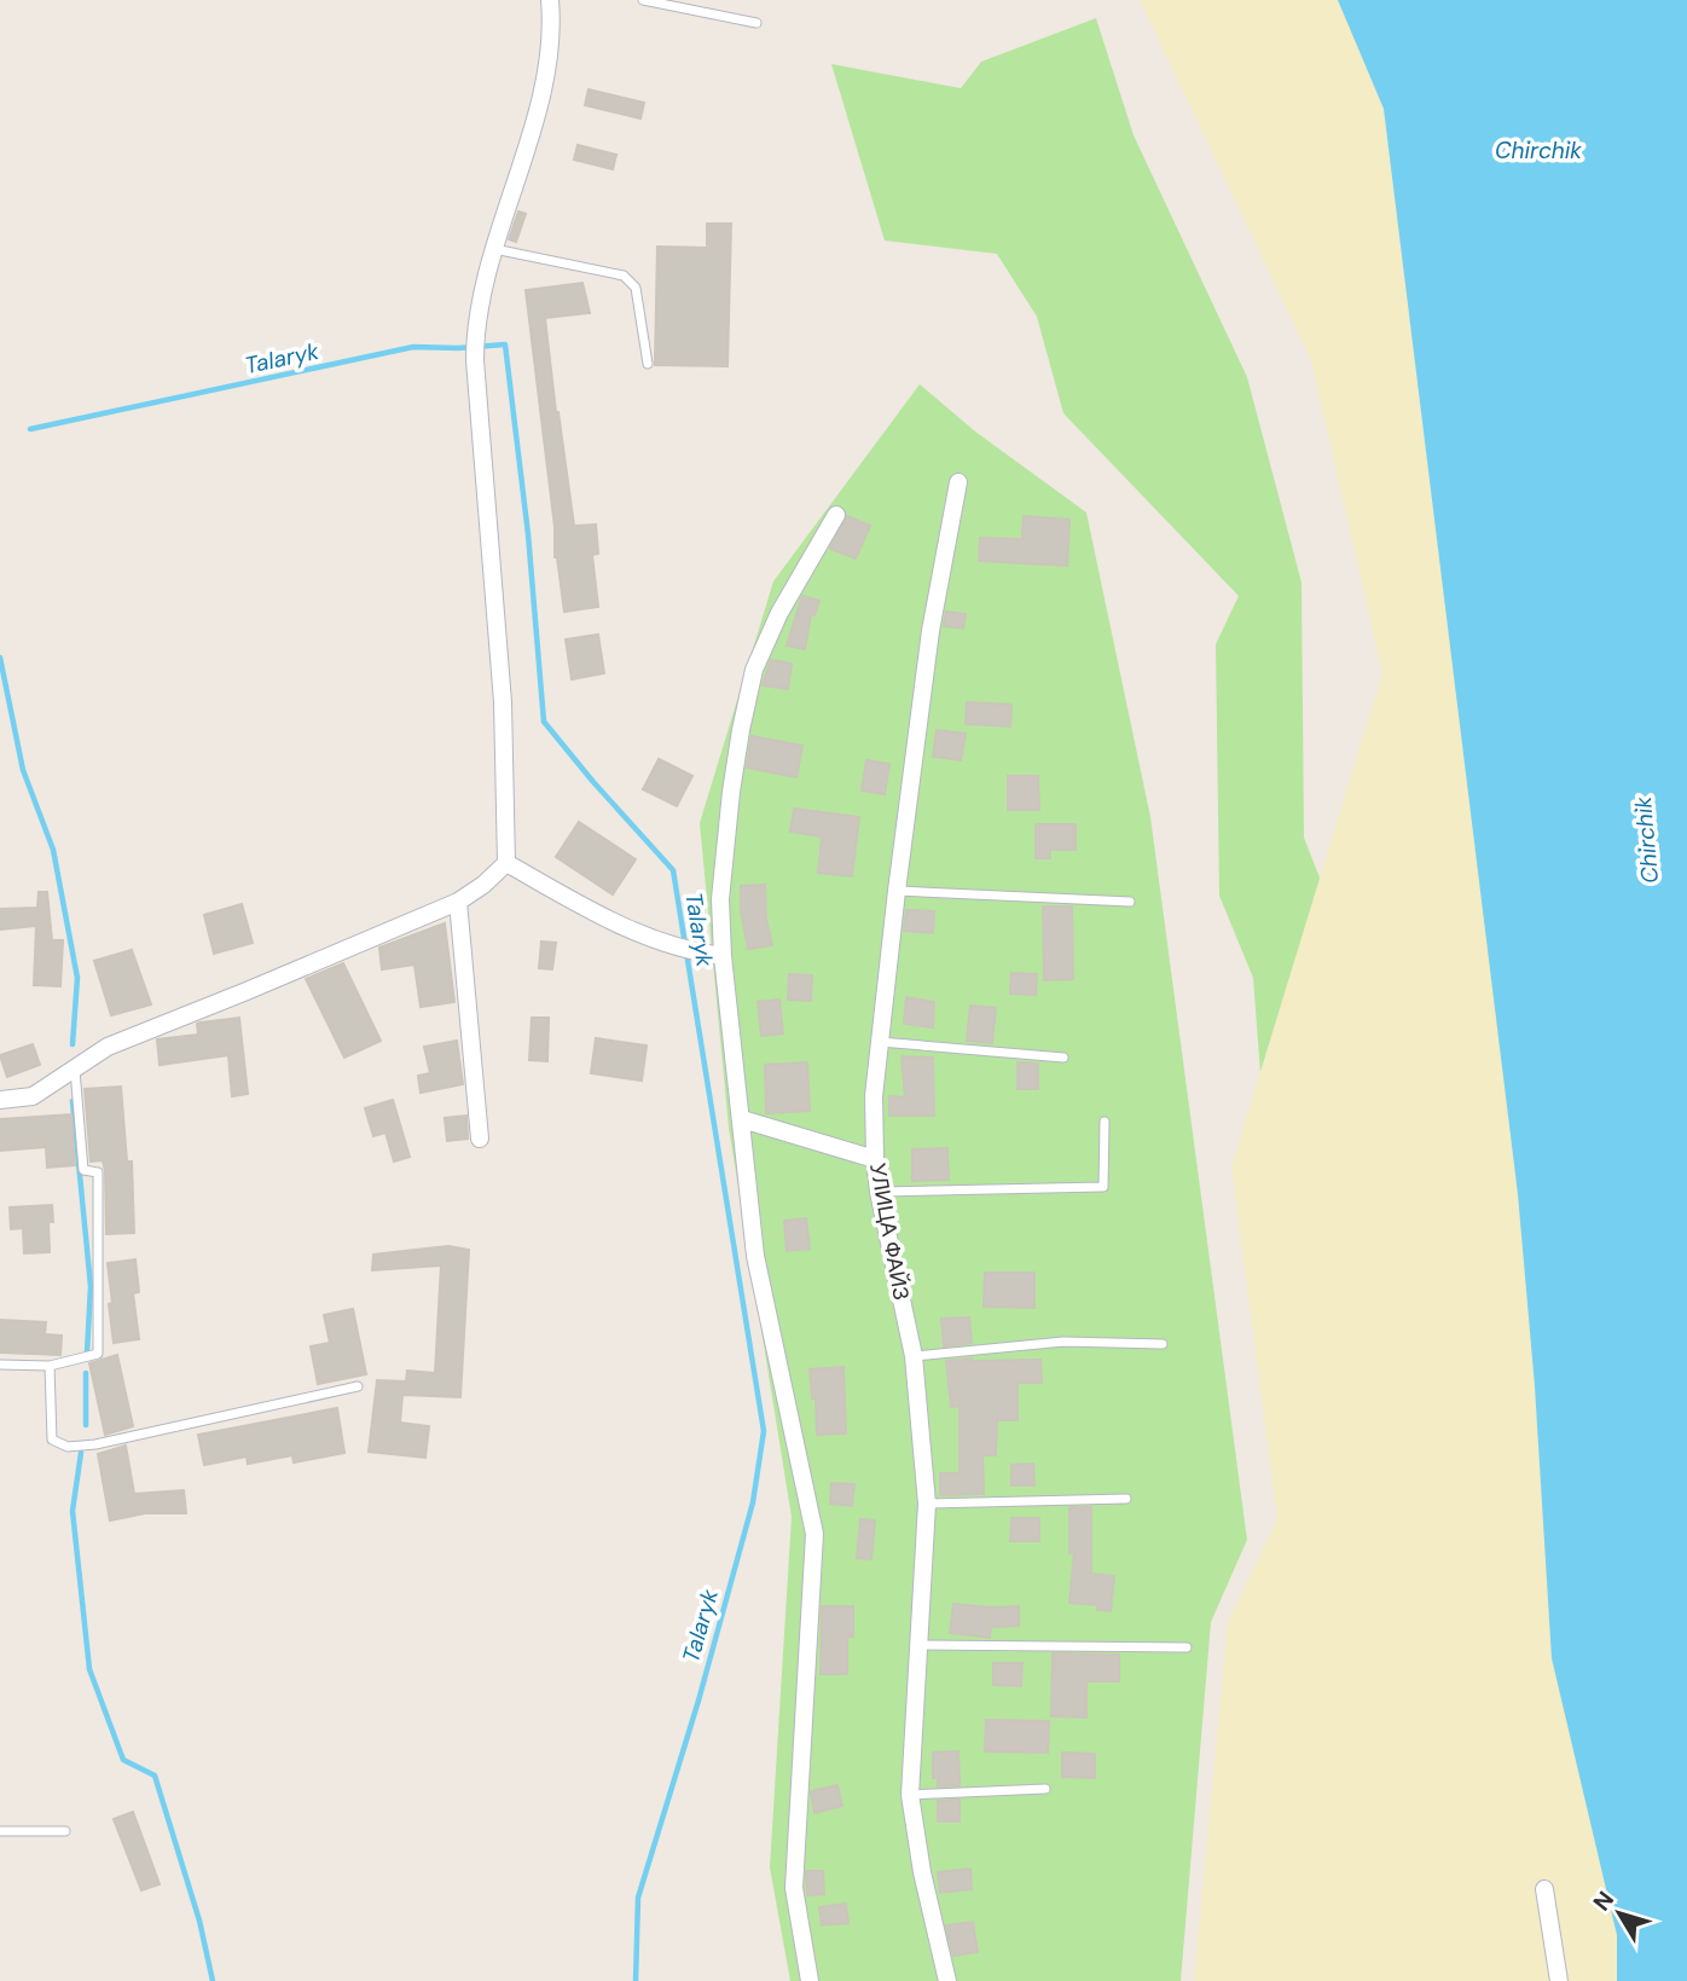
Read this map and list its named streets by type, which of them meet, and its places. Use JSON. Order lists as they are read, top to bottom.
{
  "streets": {
    "street": ["УЛИЦА ФАЙЗ"]
  },
  "water": ["Chirchik", "Talaryk"],
  "north": "top left"
}
